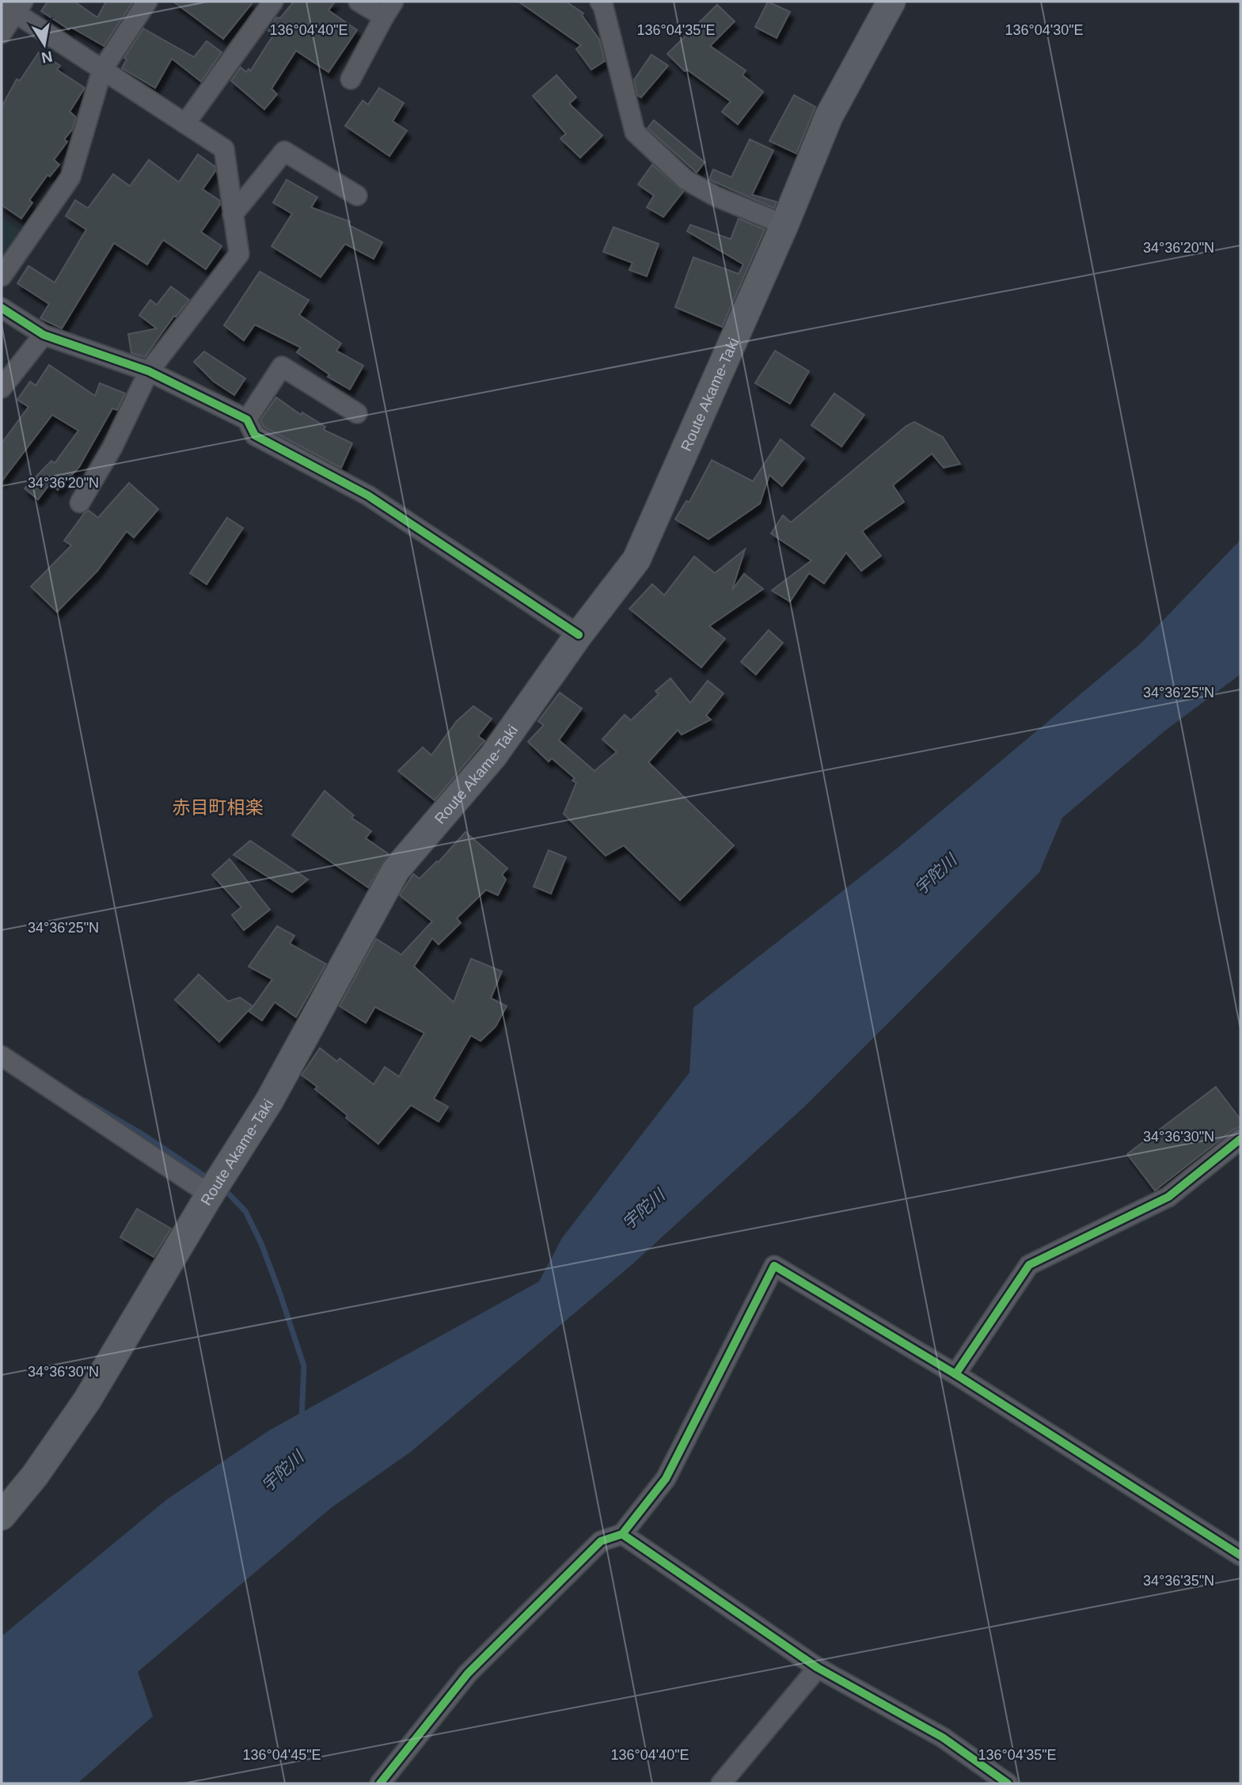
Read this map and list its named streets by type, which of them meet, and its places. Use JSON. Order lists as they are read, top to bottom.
{
  "streets": {
    "main road": ["Route Akame-Taki"]
  },
  "districts": ["赤目町相楽"],
  "water": ["宇陀川"],
  "north": "bottom",
  "coordinates": [
    "136°04'40\"E",
    "136°04'35\"E",
    "136°04'30\"E",
    "34°36'20\"N",
    "34°36'25\"N",
    "34°36'30\"N",
    "34°36'35\"N",
    "136°04'45\"E"
  ]
}
